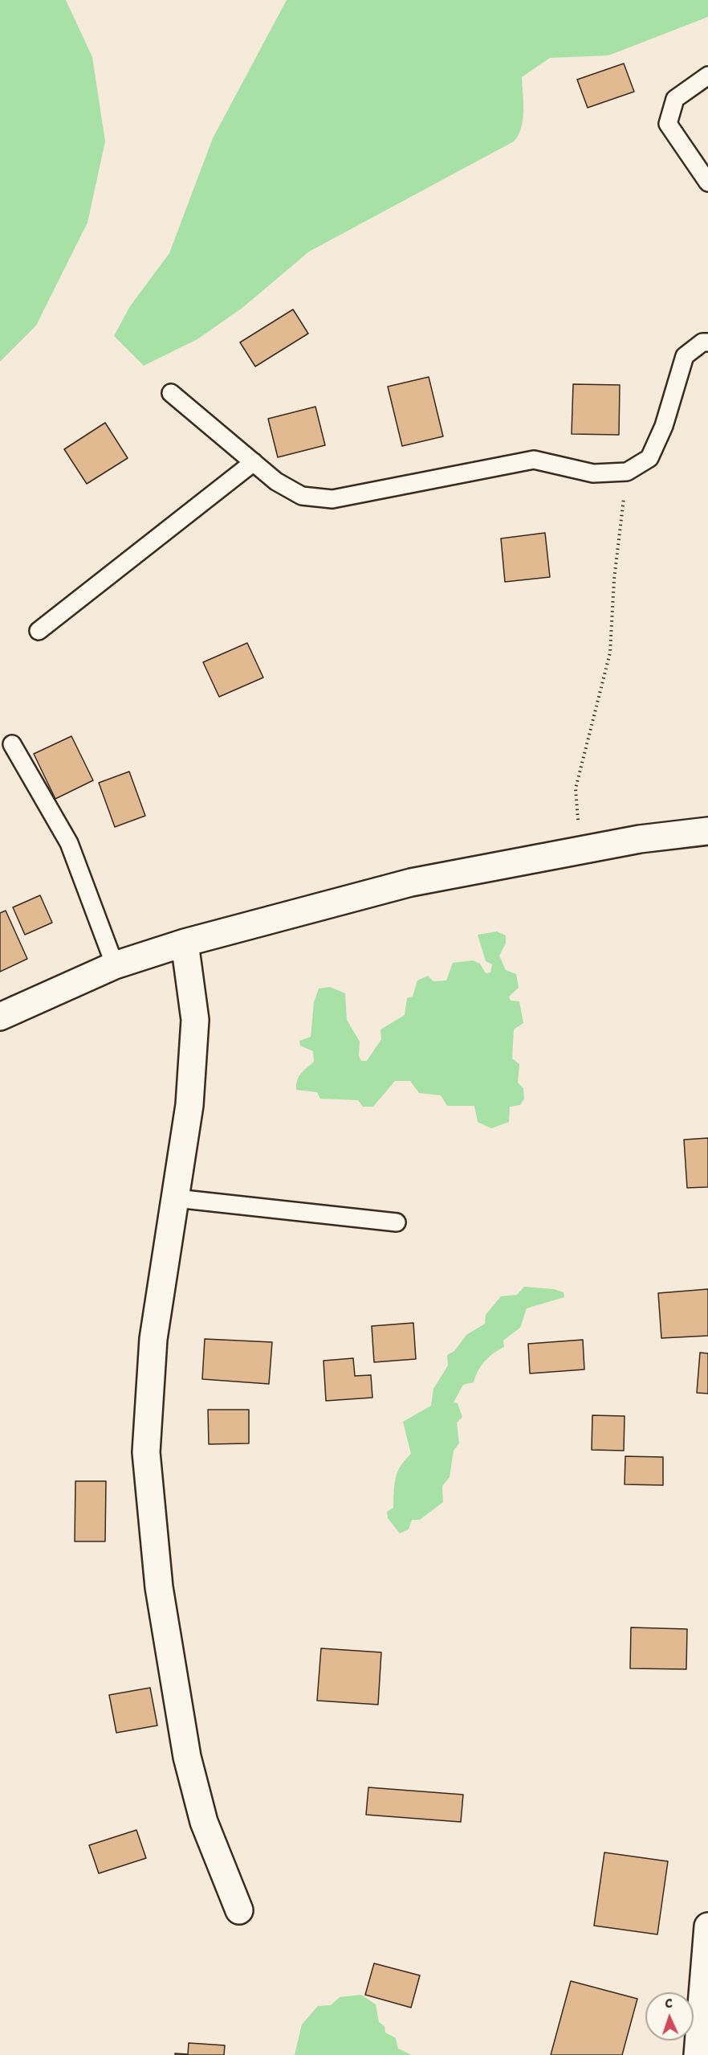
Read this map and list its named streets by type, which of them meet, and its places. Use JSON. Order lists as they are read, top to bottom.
{
  "north": "top"
}
